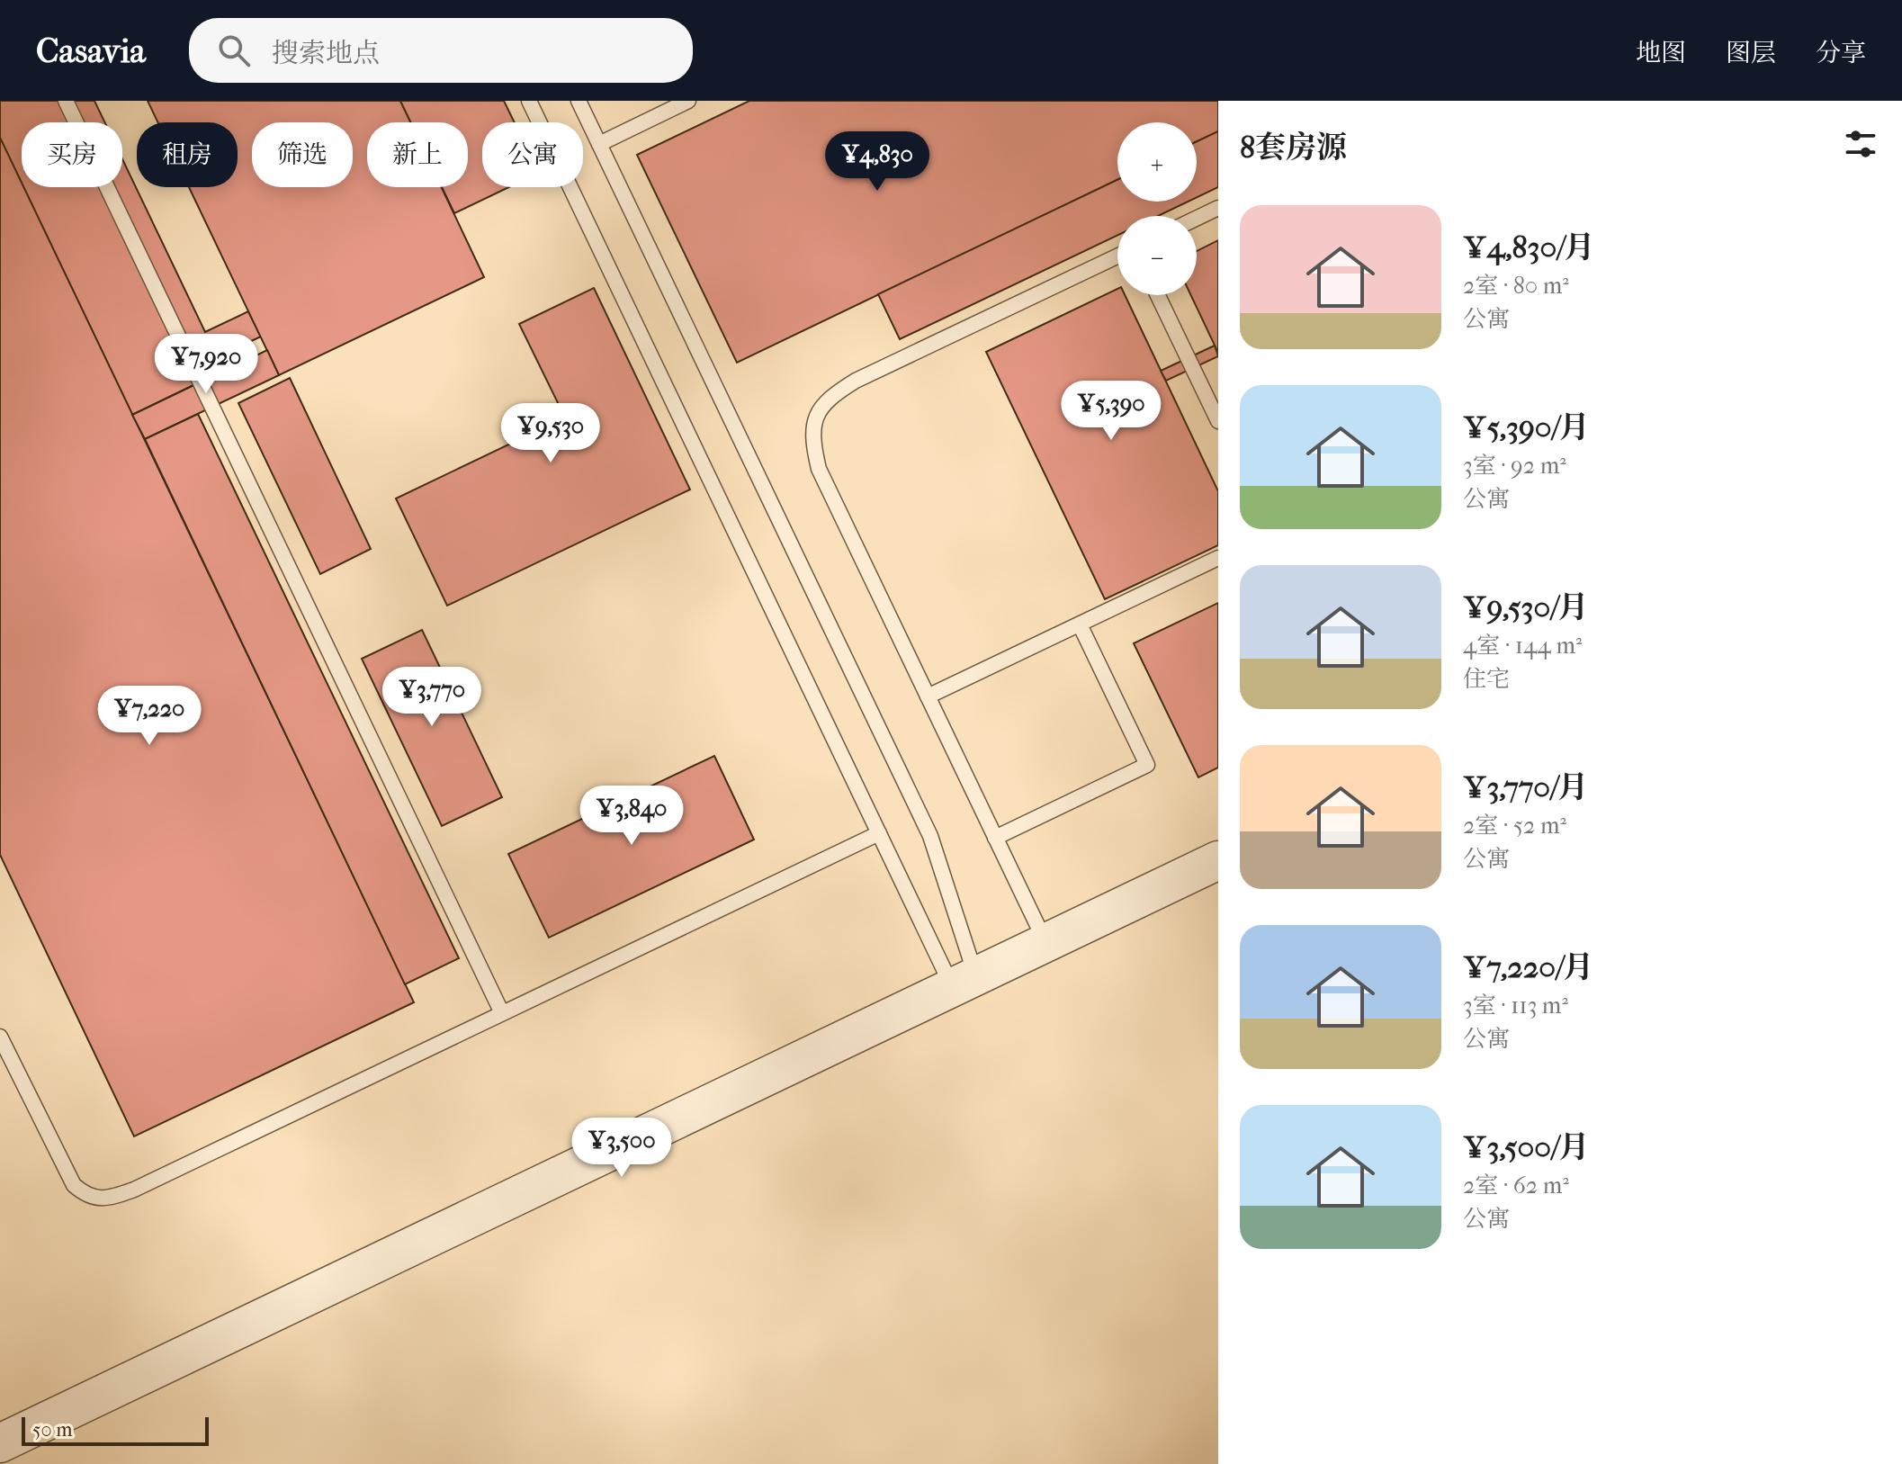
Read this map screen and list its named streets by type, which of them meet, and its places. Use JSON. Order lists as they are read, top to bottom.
{
  "scale_bar": "50 m",
  "page": {
    "header": "Casavia",
    "search": "搜索地点",
    "nav": ["地图", "图层", "分享"],
    "heading": "8套房源",
    "map_buttons": ["+", "−"],
    "chip": [
      "买房",
      "租房",
      "筛选",
      "新上",
      "公寓"
    ],
    "price": [
      "¥4,830",
      "¥7,920",
      "¥5,390",
      "¥9,530",
      "¥3,770",
      "¥7,220",
      "¥3,840",
      "¥3,500"
    ],
    "list": [
      {
        "name": "¥4,830/月",
        "note": "2室 · 80 m² · 公寓"
      },
      {
        "name": "¥5,390/月",
        "note": "3室 · 92 m² · 公寓"
      },
      {
        "name": "¥9,530/月",
        "note": "4室 · 144 m² · 住宅"
      },
      {
        "name": "¥3,770/月",
        "note": "2室 · 52 m² · 公寓"
      },
      {
        "name": "¥7,220/月",
        "note": "3室 · 113 m² · 公寓"
      },
      {
        "name": "¥3,500/月",
        "note": "2室 · 62 m² · 公寓"
      }
    ],
    "scale": "50 m"
  }
}
